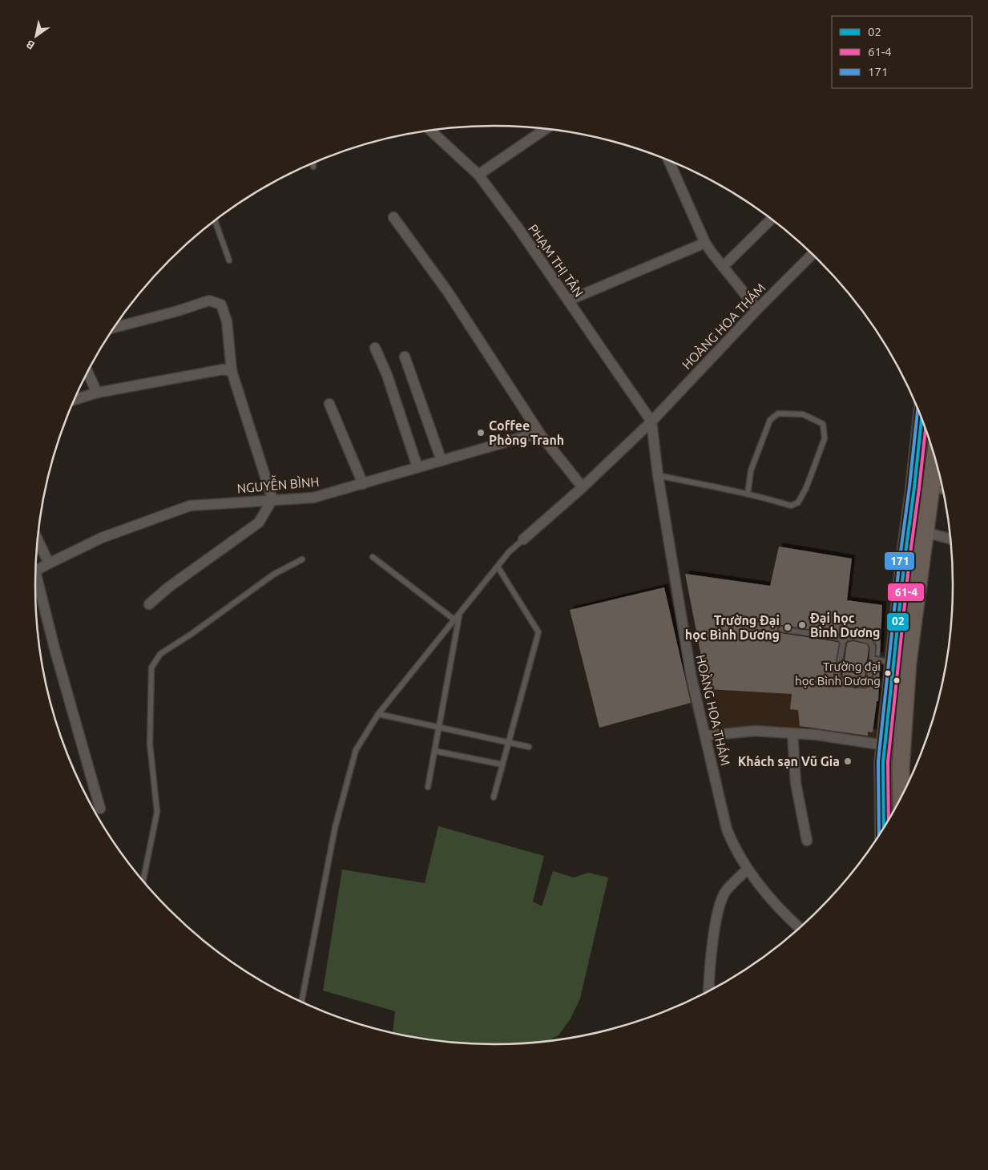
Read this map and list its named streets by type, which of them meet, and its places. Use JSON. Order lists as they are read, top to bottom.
{
  "streets": {
    "street": ["PHẠM THỊ TÂN", "HOÀNG HOA THÁM", "NGUYỄN BÌNH"]
  },
  "crossings": [
    ["PHẠM THỊ TÂN", "HOÀNG HOA THÁM"]
  ],
  "places": [
    "Coffee Phòng Tranh",
    "Đại học Bình Dương",
    "Trường Đại học Bình Dương",
    "Trường đại học Bình Dương",
    "Khách sạn Vũ Gia"
  ],
  "lines": ["transit line 171", "transit line 02", "transit line 61-4"],
  "legend": ["02", "61-4", "171"],
  "north": "bottom left"
}
